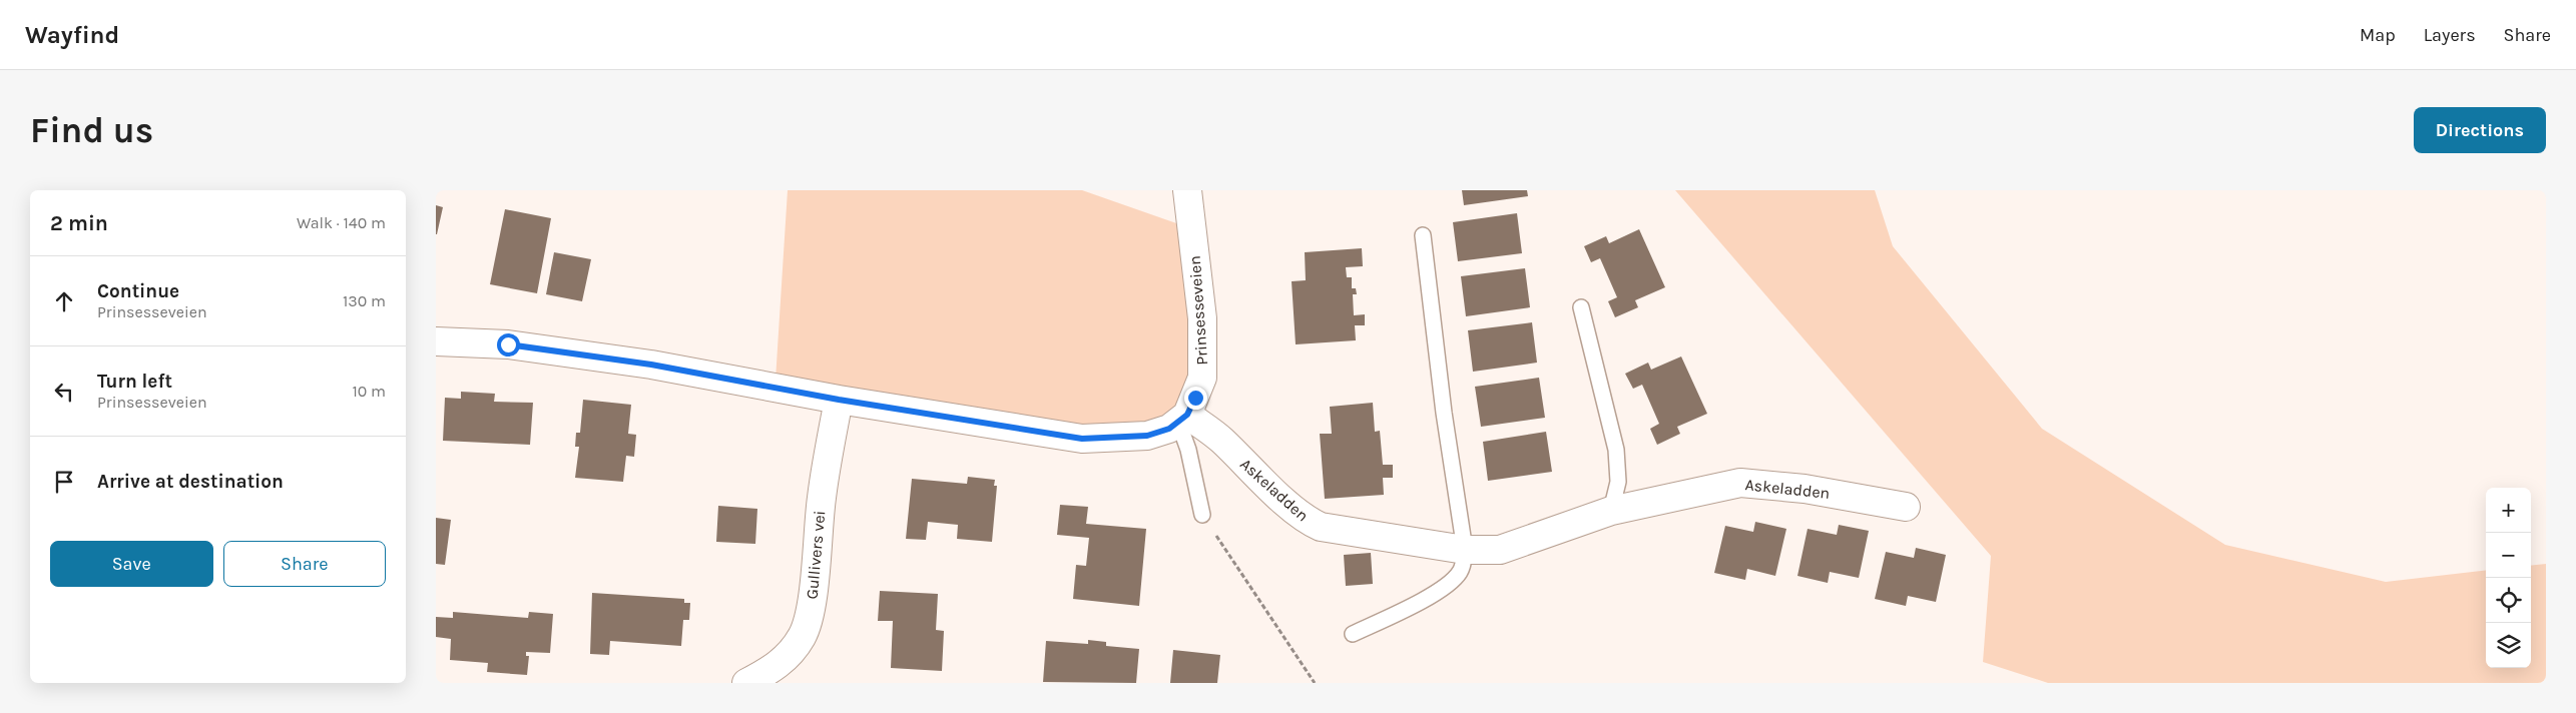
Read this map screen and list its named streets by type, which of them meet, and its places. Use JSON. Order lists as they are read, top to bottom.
{
  "streets": {
    "street": ["Prinsesseveien", "Askeladden", "Gullivers vei"]
  },
  "crossings": [
    ["Prinsesseveien", "Askeladden"]
  ],
  "page": {
    "header": "Wayfind",
    "nav": ["Map", "Layers", "Share"],
    "buttons": [
      "Directions",
      ["Save", "Share"]
    ],
    "title": "Find us",
    "heading": ["2 min", "Walk · 140 m"],
    "list": [
      ["Continue", "Prinsesseveien", "130 m"],
      ["Turn left", "Prinsesseveien", "10 m"],
      "Arrive at destination"
    ],
    "map_buttons": ["+", "−"]
  }
}
